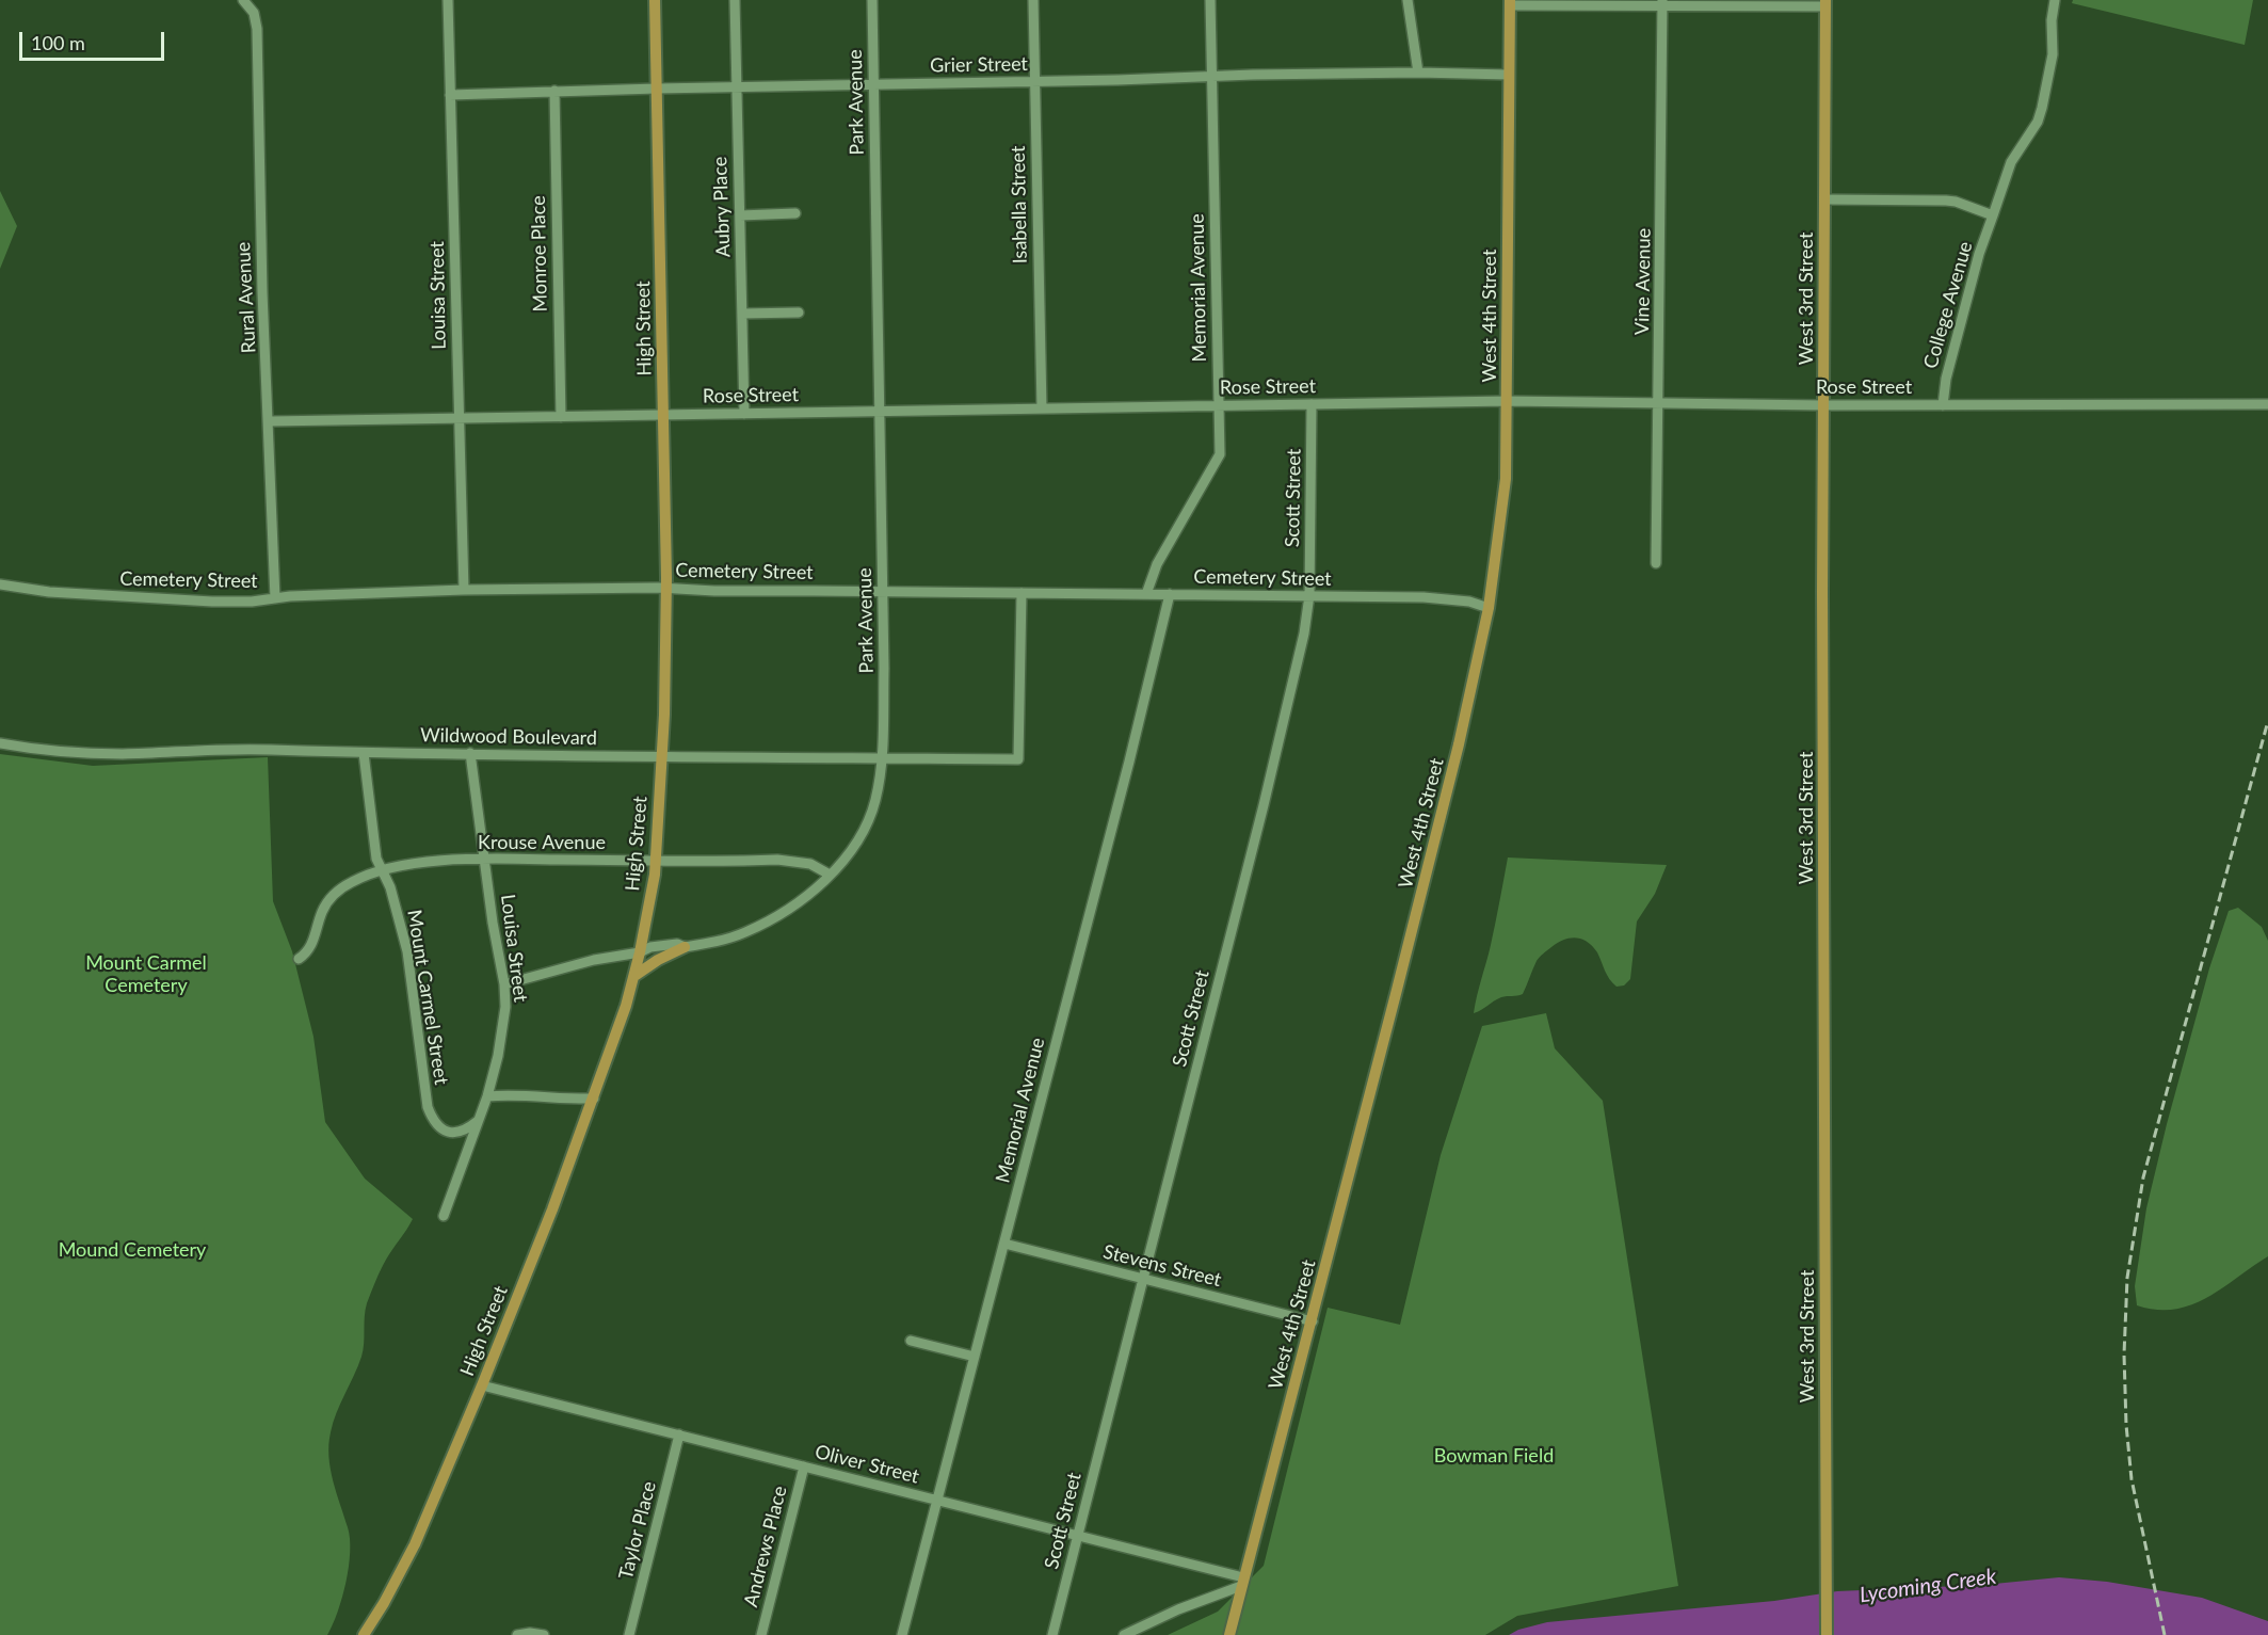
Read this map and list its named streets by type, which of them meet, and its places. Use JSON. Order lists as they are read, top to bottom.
{
  "streets": {
    "main road": ["West 3rd Street", "West 4th Street", "High Street"],
    "street": [
      "Grier Street",
      "Park Avenue",
      "Isabella Street",
      "Aubry Place",
      "Monroe Place",
      "Vine Avenue",
      "Memorial Avenue",
      "Louisa Street",
      "Rural Avenue",
      "College Avenue",
      "Rose Street",
      "Scott Street",
      "Cemetery Street",
      "Wildwood Boulevard",
      "Krouse Avenue",
      "Mount Carmel Street",
      "Stevens Street",
      "Oliver Street",
      "Taylor Place",
      "Andrews Place"
    ]
  },
  "crossings": [
    ["Grier Street", "Park Avenue"],
    ["Grier Street", "Isabella Street"],
    ["Grier Street", "Aubry Place"],
    ["Grier Street", "Monroe Place"],
    ["Grier Street", "Memorial Avenue"],
    ["Grier Street", "Louisa Street"],
    ["Grier Street", "West 4th Street"],
    ["Grier Street", "High Street"],
    ["Park Avenue", "Louisa Street"],
    ["Park Avenue", "High Street"],
    ["Park Avenue", "Rose Street"],
    ["Park Avenue", "Cemetery Street"],
    ["Park Avenue", "Wildwood Boulevard"],
    ["Park Avenue", "Krouse Avenue"],
    ["Isabella Street", "Rose Street"],
    ["Aubry Place", "Rose Street"],
    ["Monroe Place", "Rose Street"],
    ["Vine Avenue", "Rose Street"],
    ["Memorial Avenue", "Rose Street"],
    ["Memorial Avenue", "Cemetery Street"],
    ["Memorial Avenue", "Stevens Street"],
    ["Memorial Avenue", "Oliver Street"],
    ["Louisa Street", "Rose Street"],
    ["Louisa Street", "Cemetery Street"],
    ["Louisa Street", "Wildwood Boulevard"],
    ["Louisa Street", "Krouse Avenue"],
    ["Louisa Street", "Mount Carmel Street"],
    ["Rural Avenue", "Rose Street"],
    ["Rural Avenue", "Cemetery Street"],
    ["West 3rd Street", "Rose Street"],
    ["College Avenue", "Rose Street"],
    ["West 4th Street", "Rose Street"],
    ["West 4th Street", "Cemetery Street"],
    ["West 4th Street", "Stevens Street"],
    ["West 4th Street", "Oliver Street"],
    ["High Street", "Rose Street"],
    ["High Street", "Cemetery Street"],
    ["High Street", "Wildwood Boulevard"],
    ["High Street", "Krouse Avenue"],
    ["High Street", "Oliver Street"],
    ["Rose Street", "Scott Street"],
    ["Scott Street", "Cemetery Street"],
    ["Scott Street", "Stevens Street"],
    ["Scott Street", "Oliver Street"],
    ["Cemetery Street", "Wildwood Boulevard"],
    ["Wildwood Boulevard", "Mount Carmel Street"],
    ["Krouse Avenue", "Mount Carmel Street"],
    ["Oliver Street", "Taylor Place"],
    ["Oliver Street", "Andrews Place"]
  ],
  "water": ["Lycoming Creek"],
  "parks": ["Mount Carmel Cemetery", "Mound Cemetery", "Bowman Field"],
  "scale_bar": "100 m"
}
